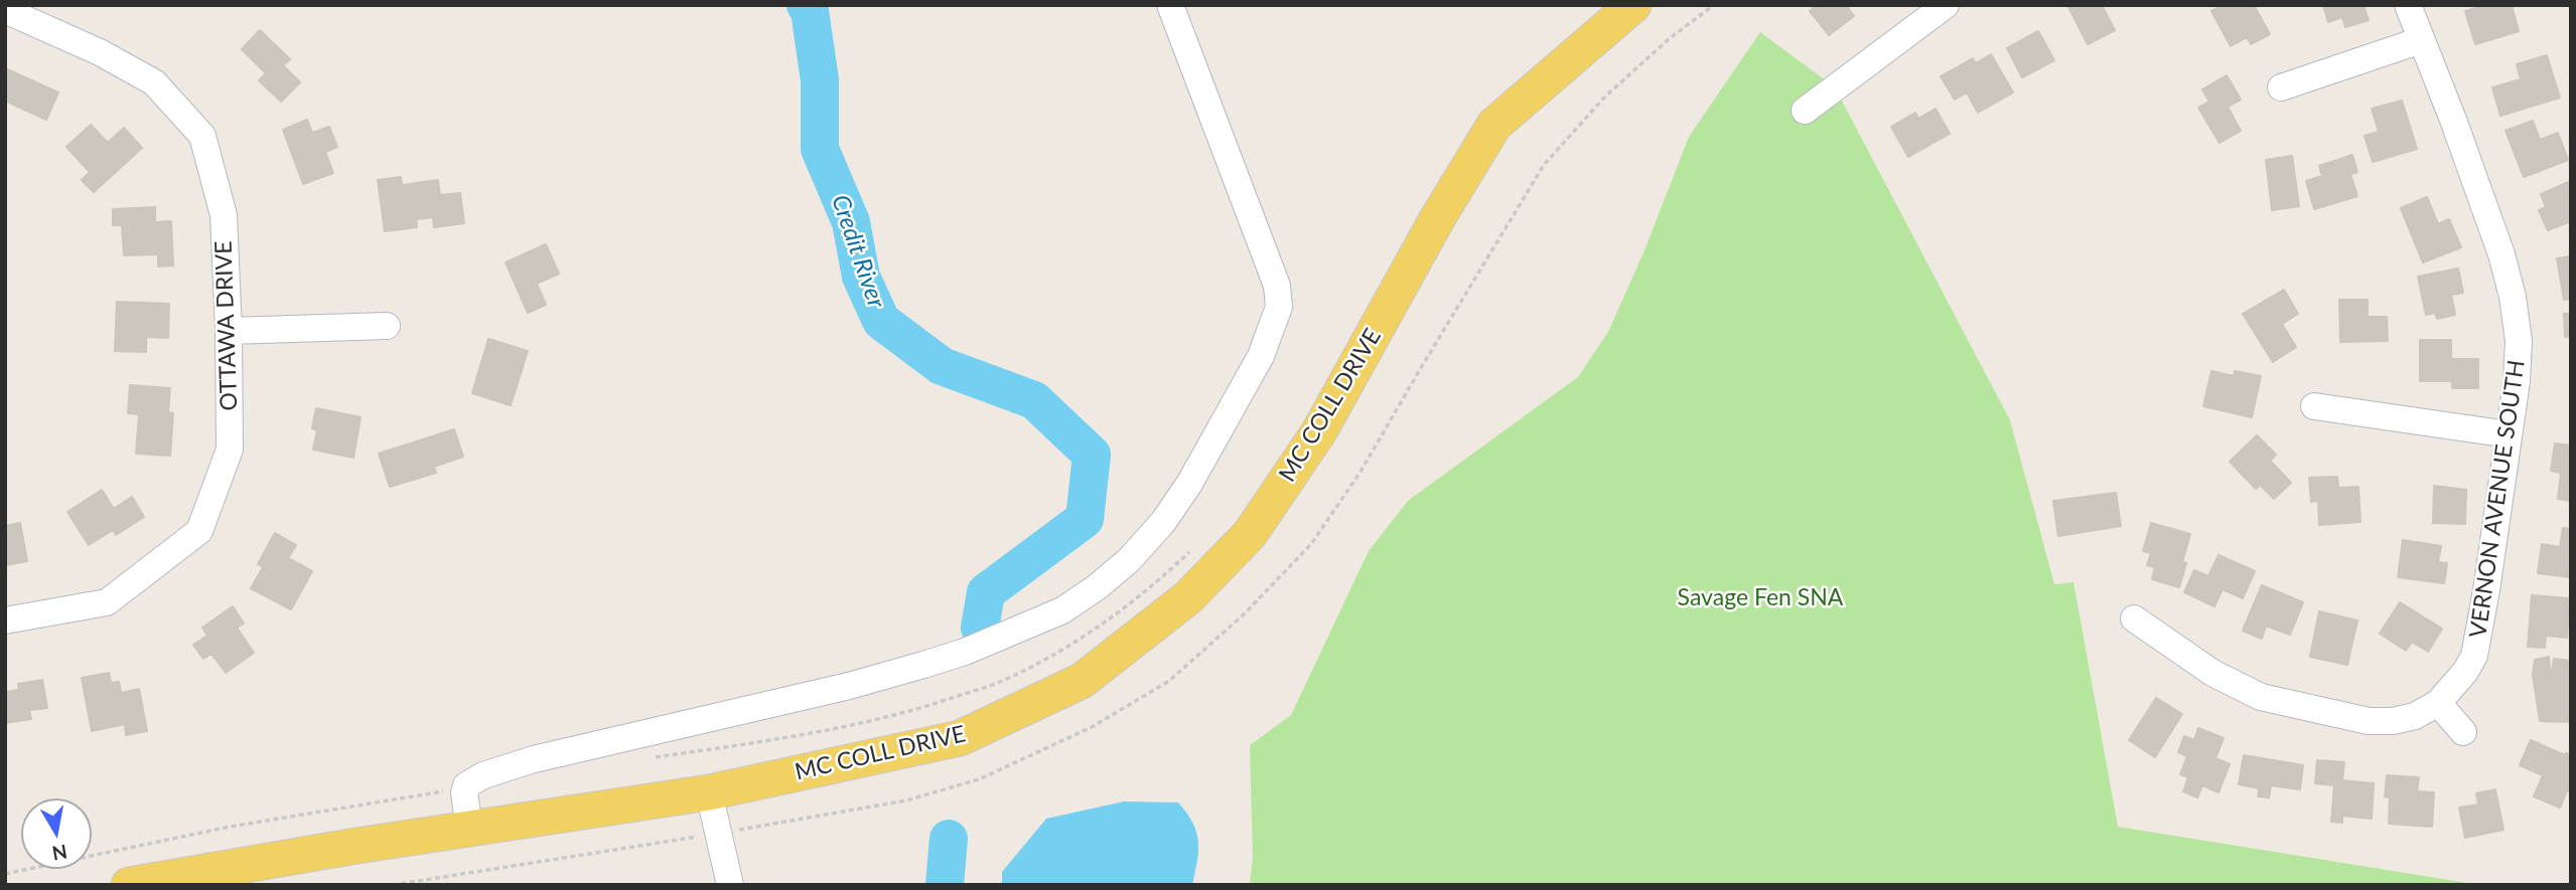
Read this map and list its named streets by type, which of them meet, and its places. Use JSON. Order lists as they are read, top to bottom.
{
  "streets": {
    "main road": ["MC COLL DRIVE"],
    "street": ["OTTAWA DRIVE", "VERNON AVENUE SOUTH"]
  },
  "water": ["Credit River"],
  "parks": ["Savage Fen SNA"],
  "north": "bottom"
}
